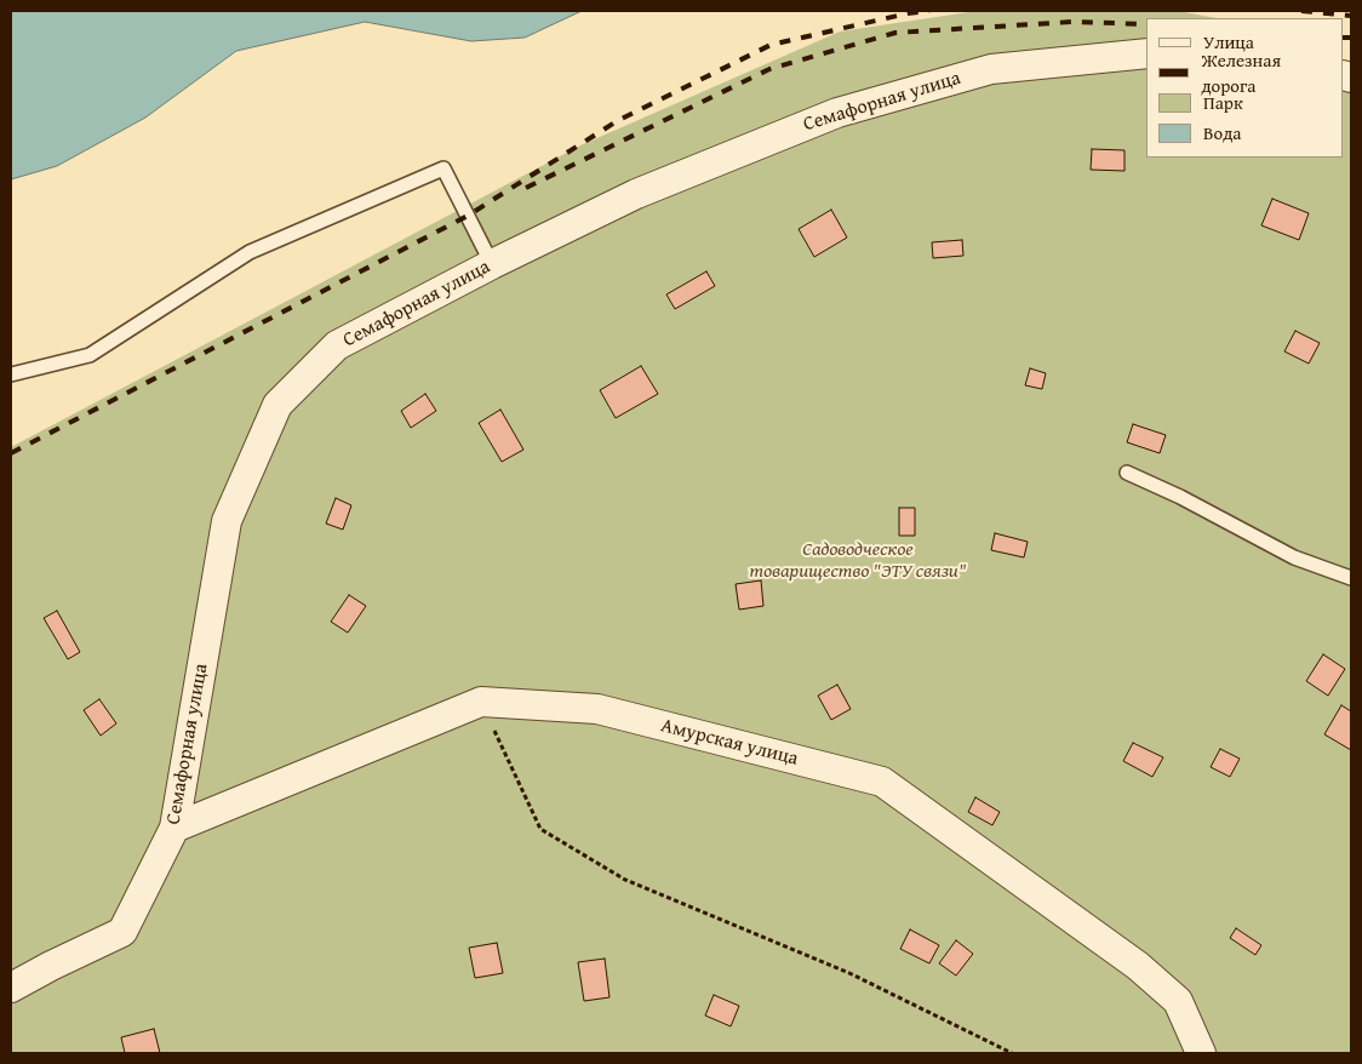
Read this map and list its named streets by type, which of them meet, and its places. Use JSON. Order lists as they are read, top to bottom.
{
  "streets": {
    "street": ["Семафорная улица", "Амурская улица"]
  },
  "crossings": [
    ["Семафорная улица", "Амурская улица"]
  ],
  "parks": ["Садоводческое товарищество \"ЭТУ связи\""],
  "legend": [
    "Улица",
    "Железная дорога",
    "Парк",
    "Вода"
  ]
}
